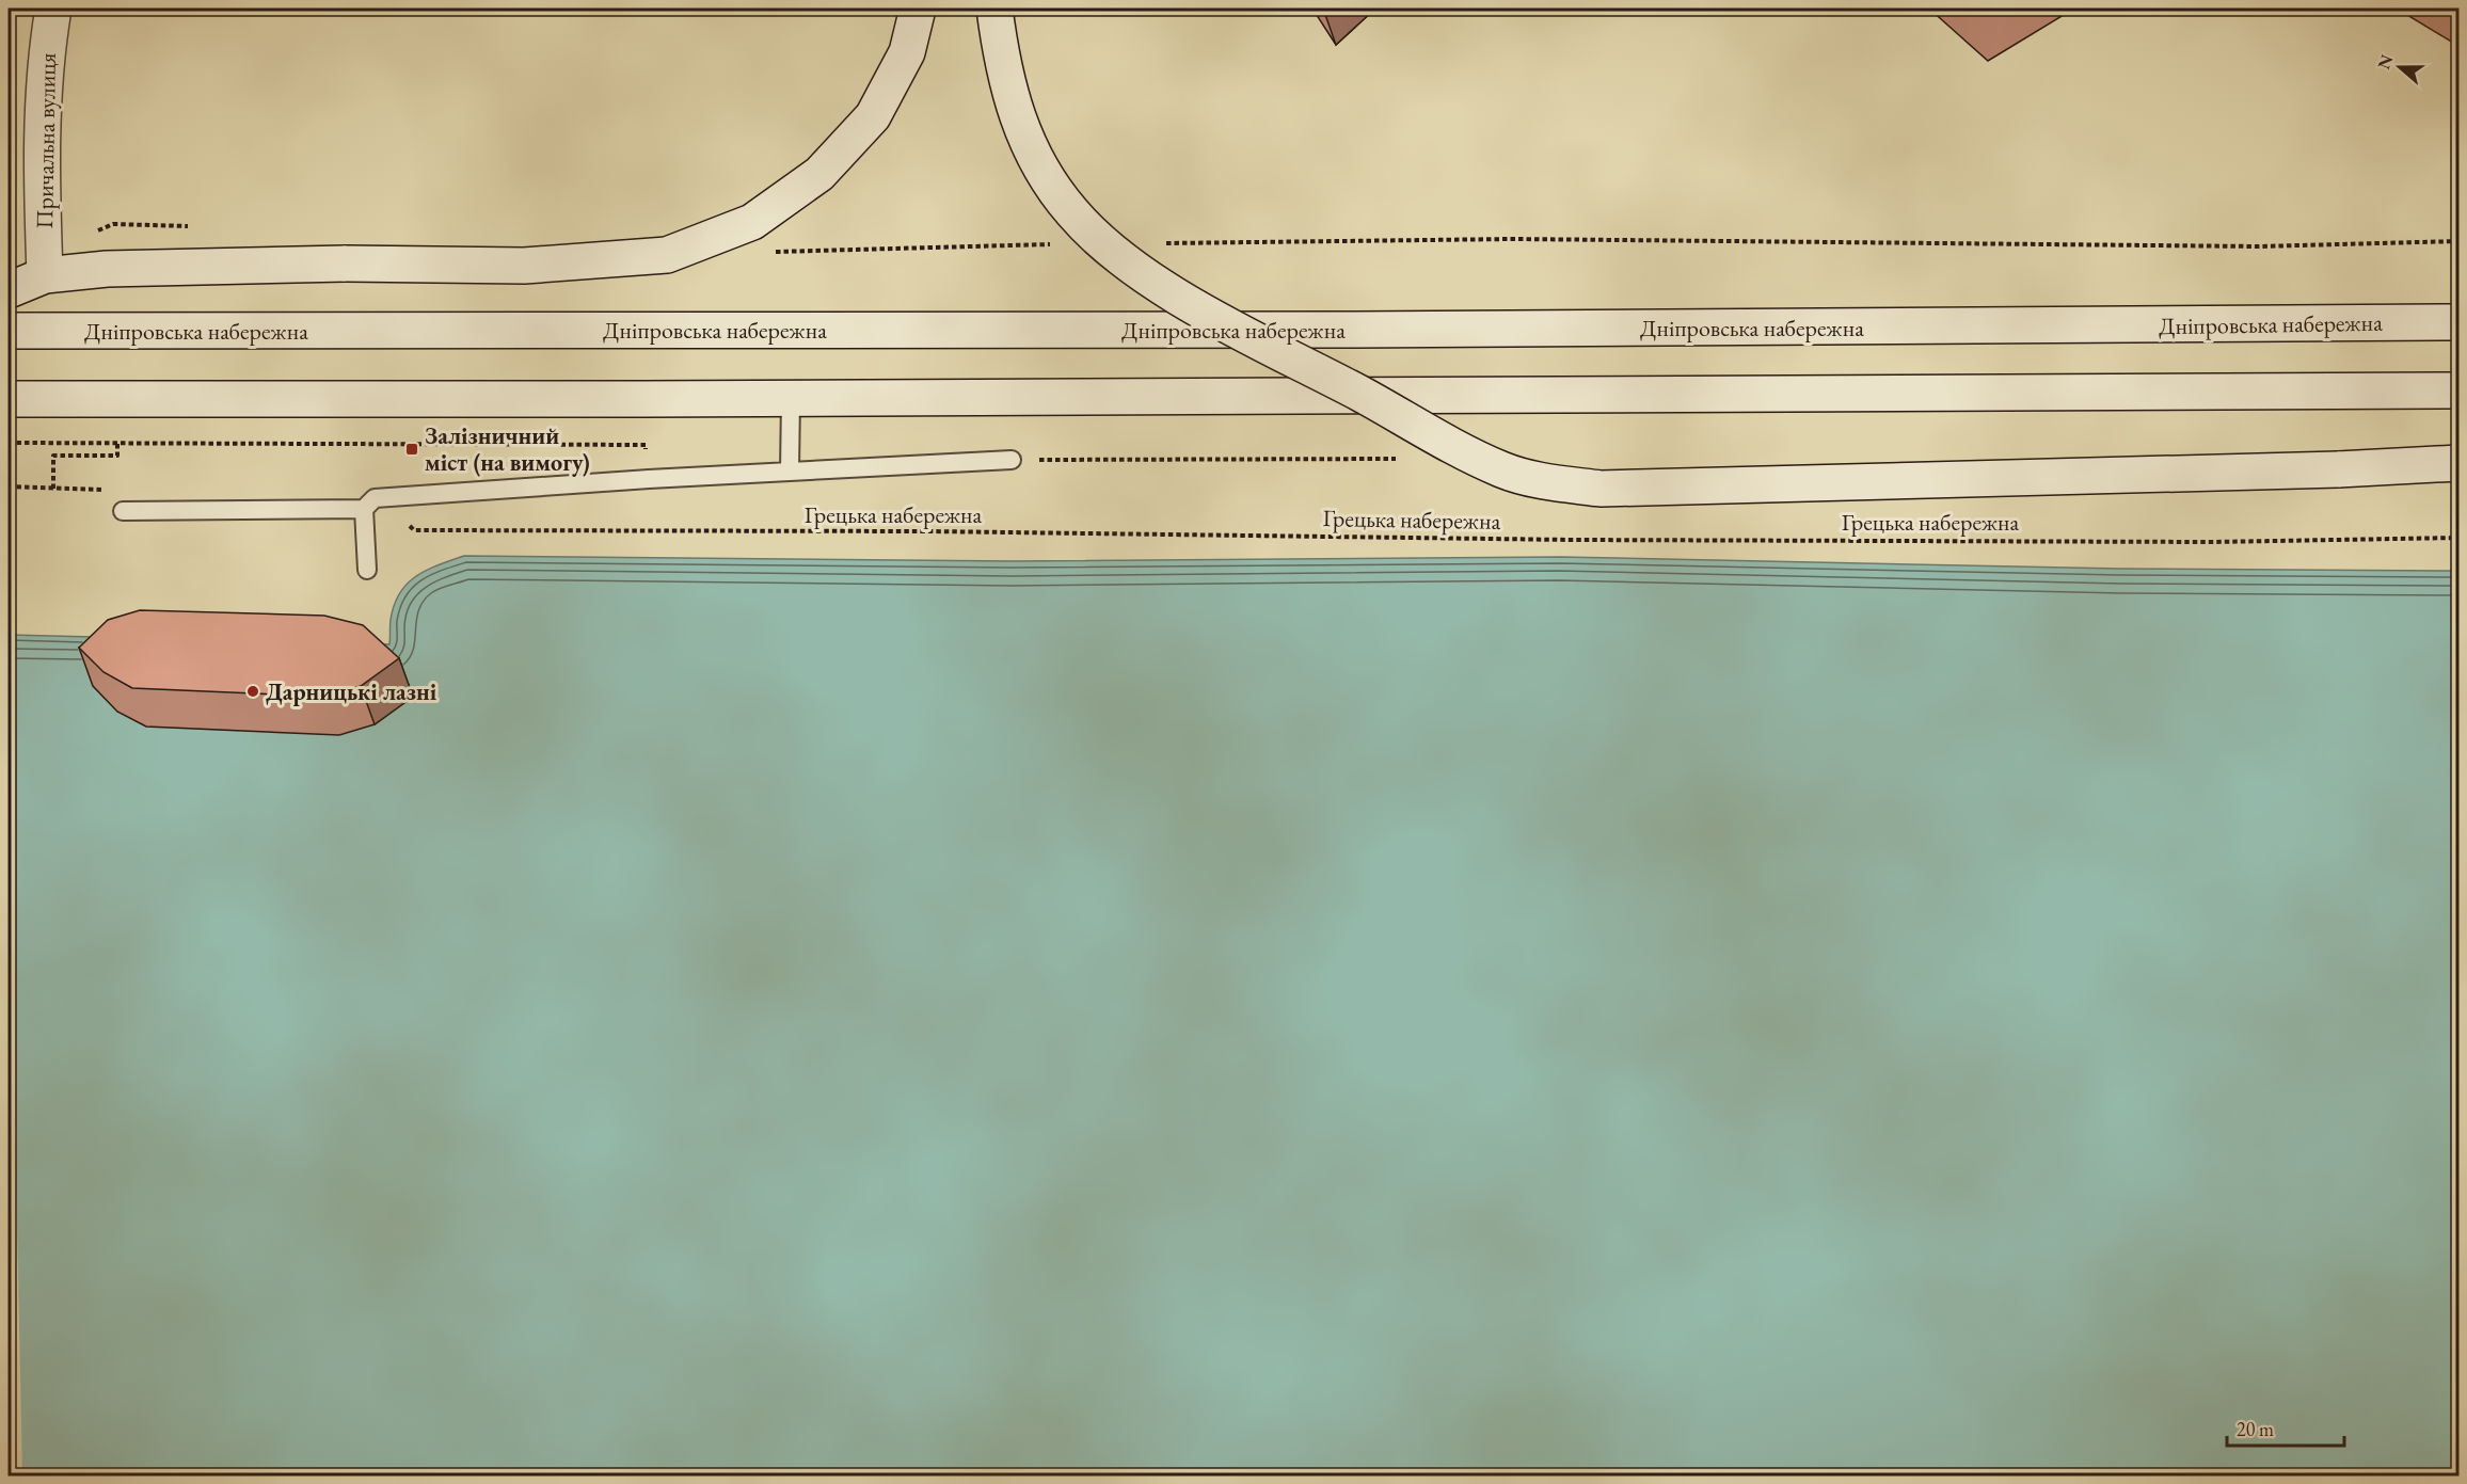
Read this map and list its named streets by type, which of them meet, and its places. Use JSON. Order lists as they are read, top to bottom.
{
  "streets": {
    "main road": ["Причальна вулиця", "Дніпровська набережна"],
    "path": ["Грецька набережна"]
  },
  "places": {
    "transit": ["Залізничний міст (на вимогу)"],
    "other": ["Дарницькі лазні"]
  },
  "scale_bar": "20 m",
  "north": "left"
}
